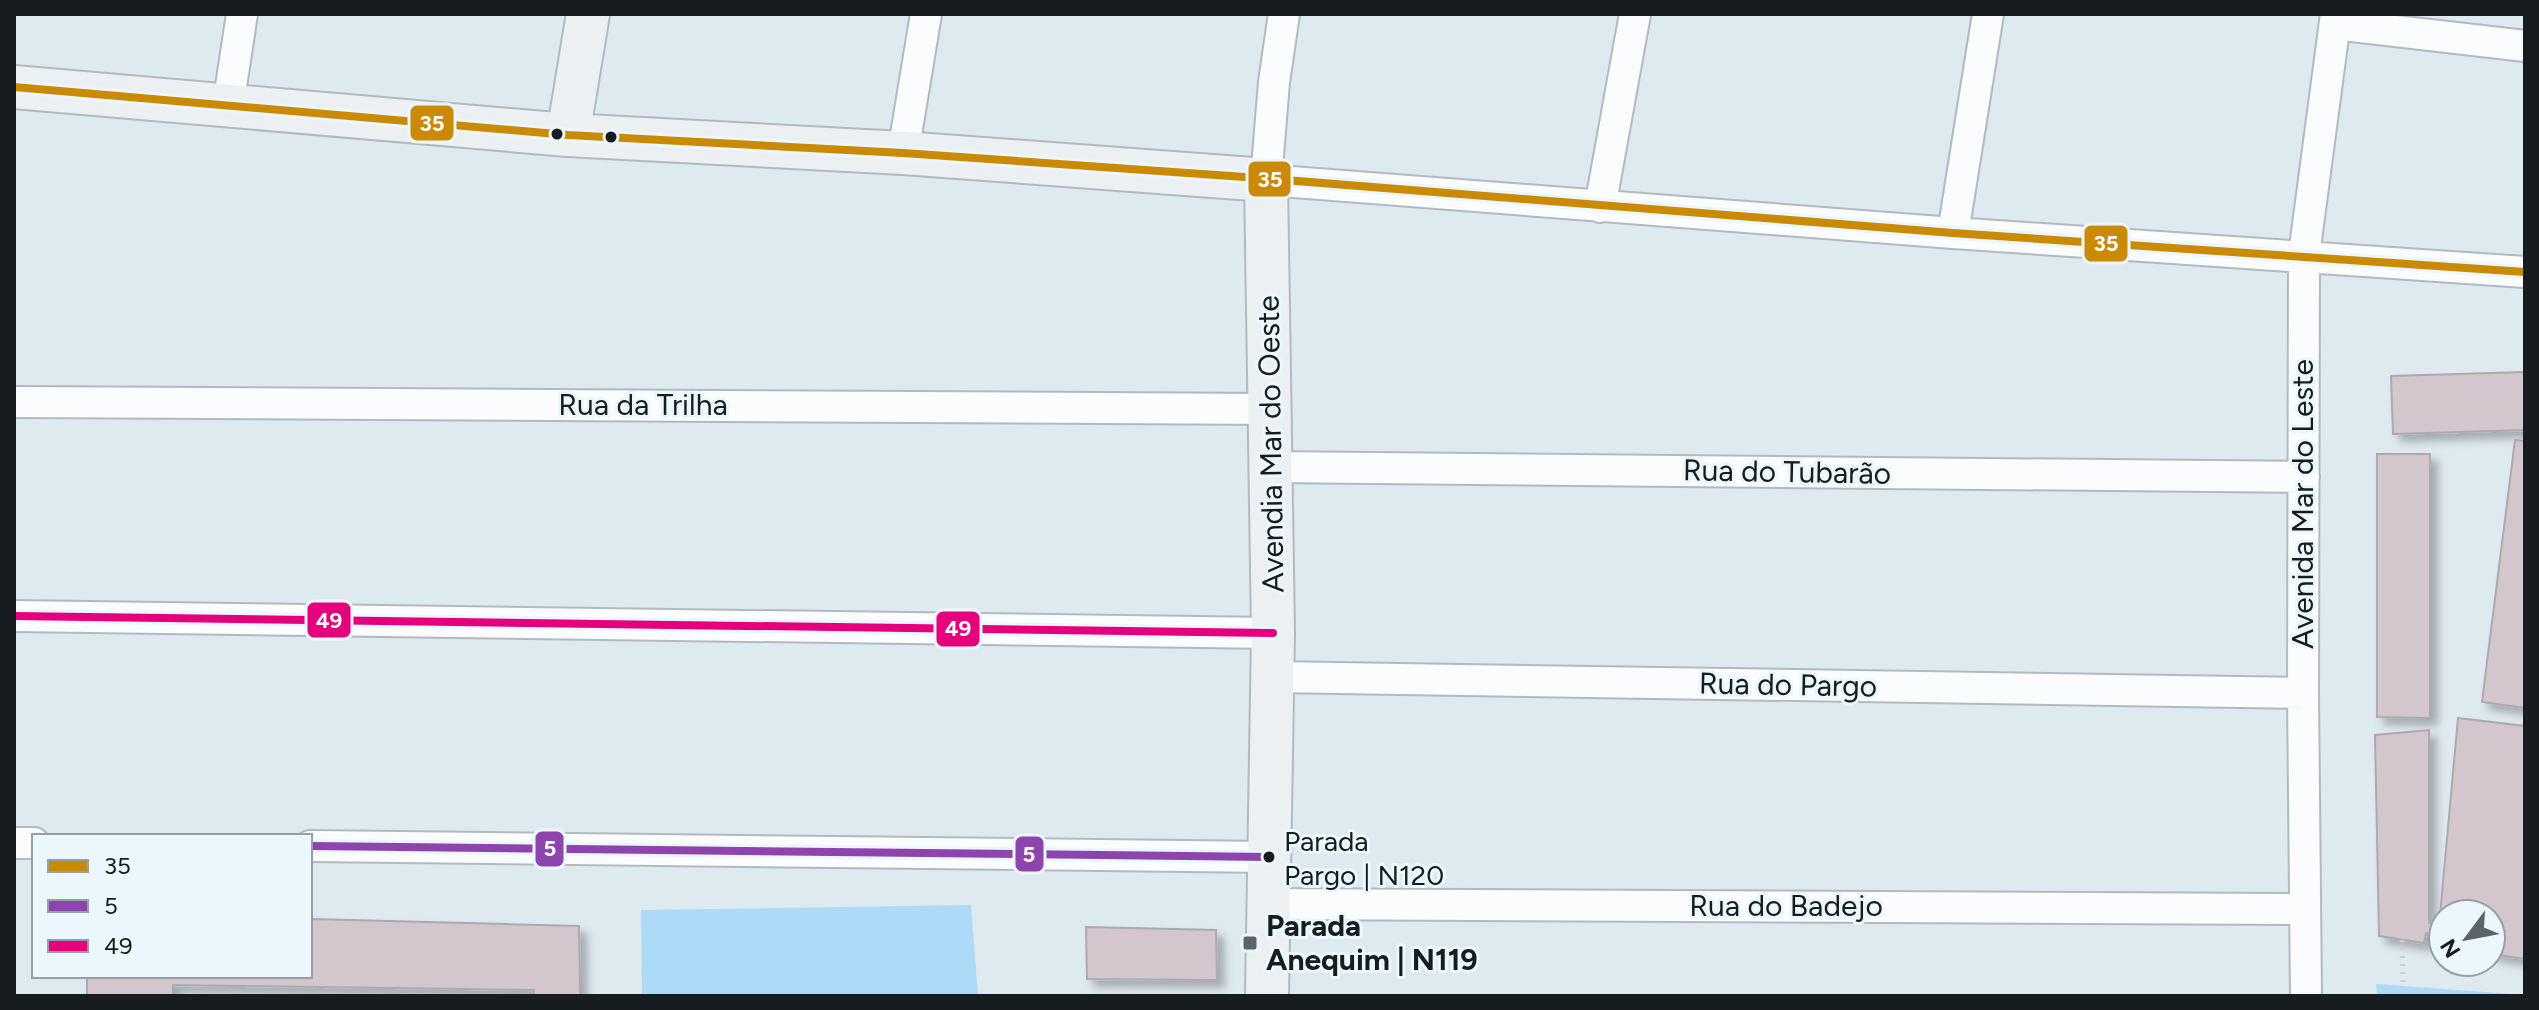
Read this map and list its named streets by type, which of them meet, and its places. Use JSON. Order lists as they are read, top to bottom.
{
  "streets": {
    "street": [
      "Rua da Trilha",
      "Avendia Mar do Oeste",
      "Rua do Tubarão",
      "Avenida Mar do Leste",
      "Rua do Pargo",
      "Rua do Badejo"
    ]
  },
  "crossings": [
    ["Rua da Trilha", "Avendia Mar do Oeste"],
    ["Avendia Mar do Oeste", "Rua do Tubarão"],
    ["Avendia Mar do Oeste", "Rua do Pargo"],
    ["Avendia Mar do Oeste", "Rua do Badejo"],
    ["Rua do Tubarão", "Avenida Mar do Leste"],
    ["Avenida Mar do Leste", "Rua do Pargo"],
    ["Avenida Mar do Leste", "Rua do Badejo"]
  ],
  "places": {
    "other": ["Parada Pargo | N120"],
    "transit": ["Parada Anequim | N119"]
  },
  "lines": ["transit line 35", "transit line 49", "transit line 5"],
  "legend": ["35", "5", "49"],
  "north": "bottom left"
}
